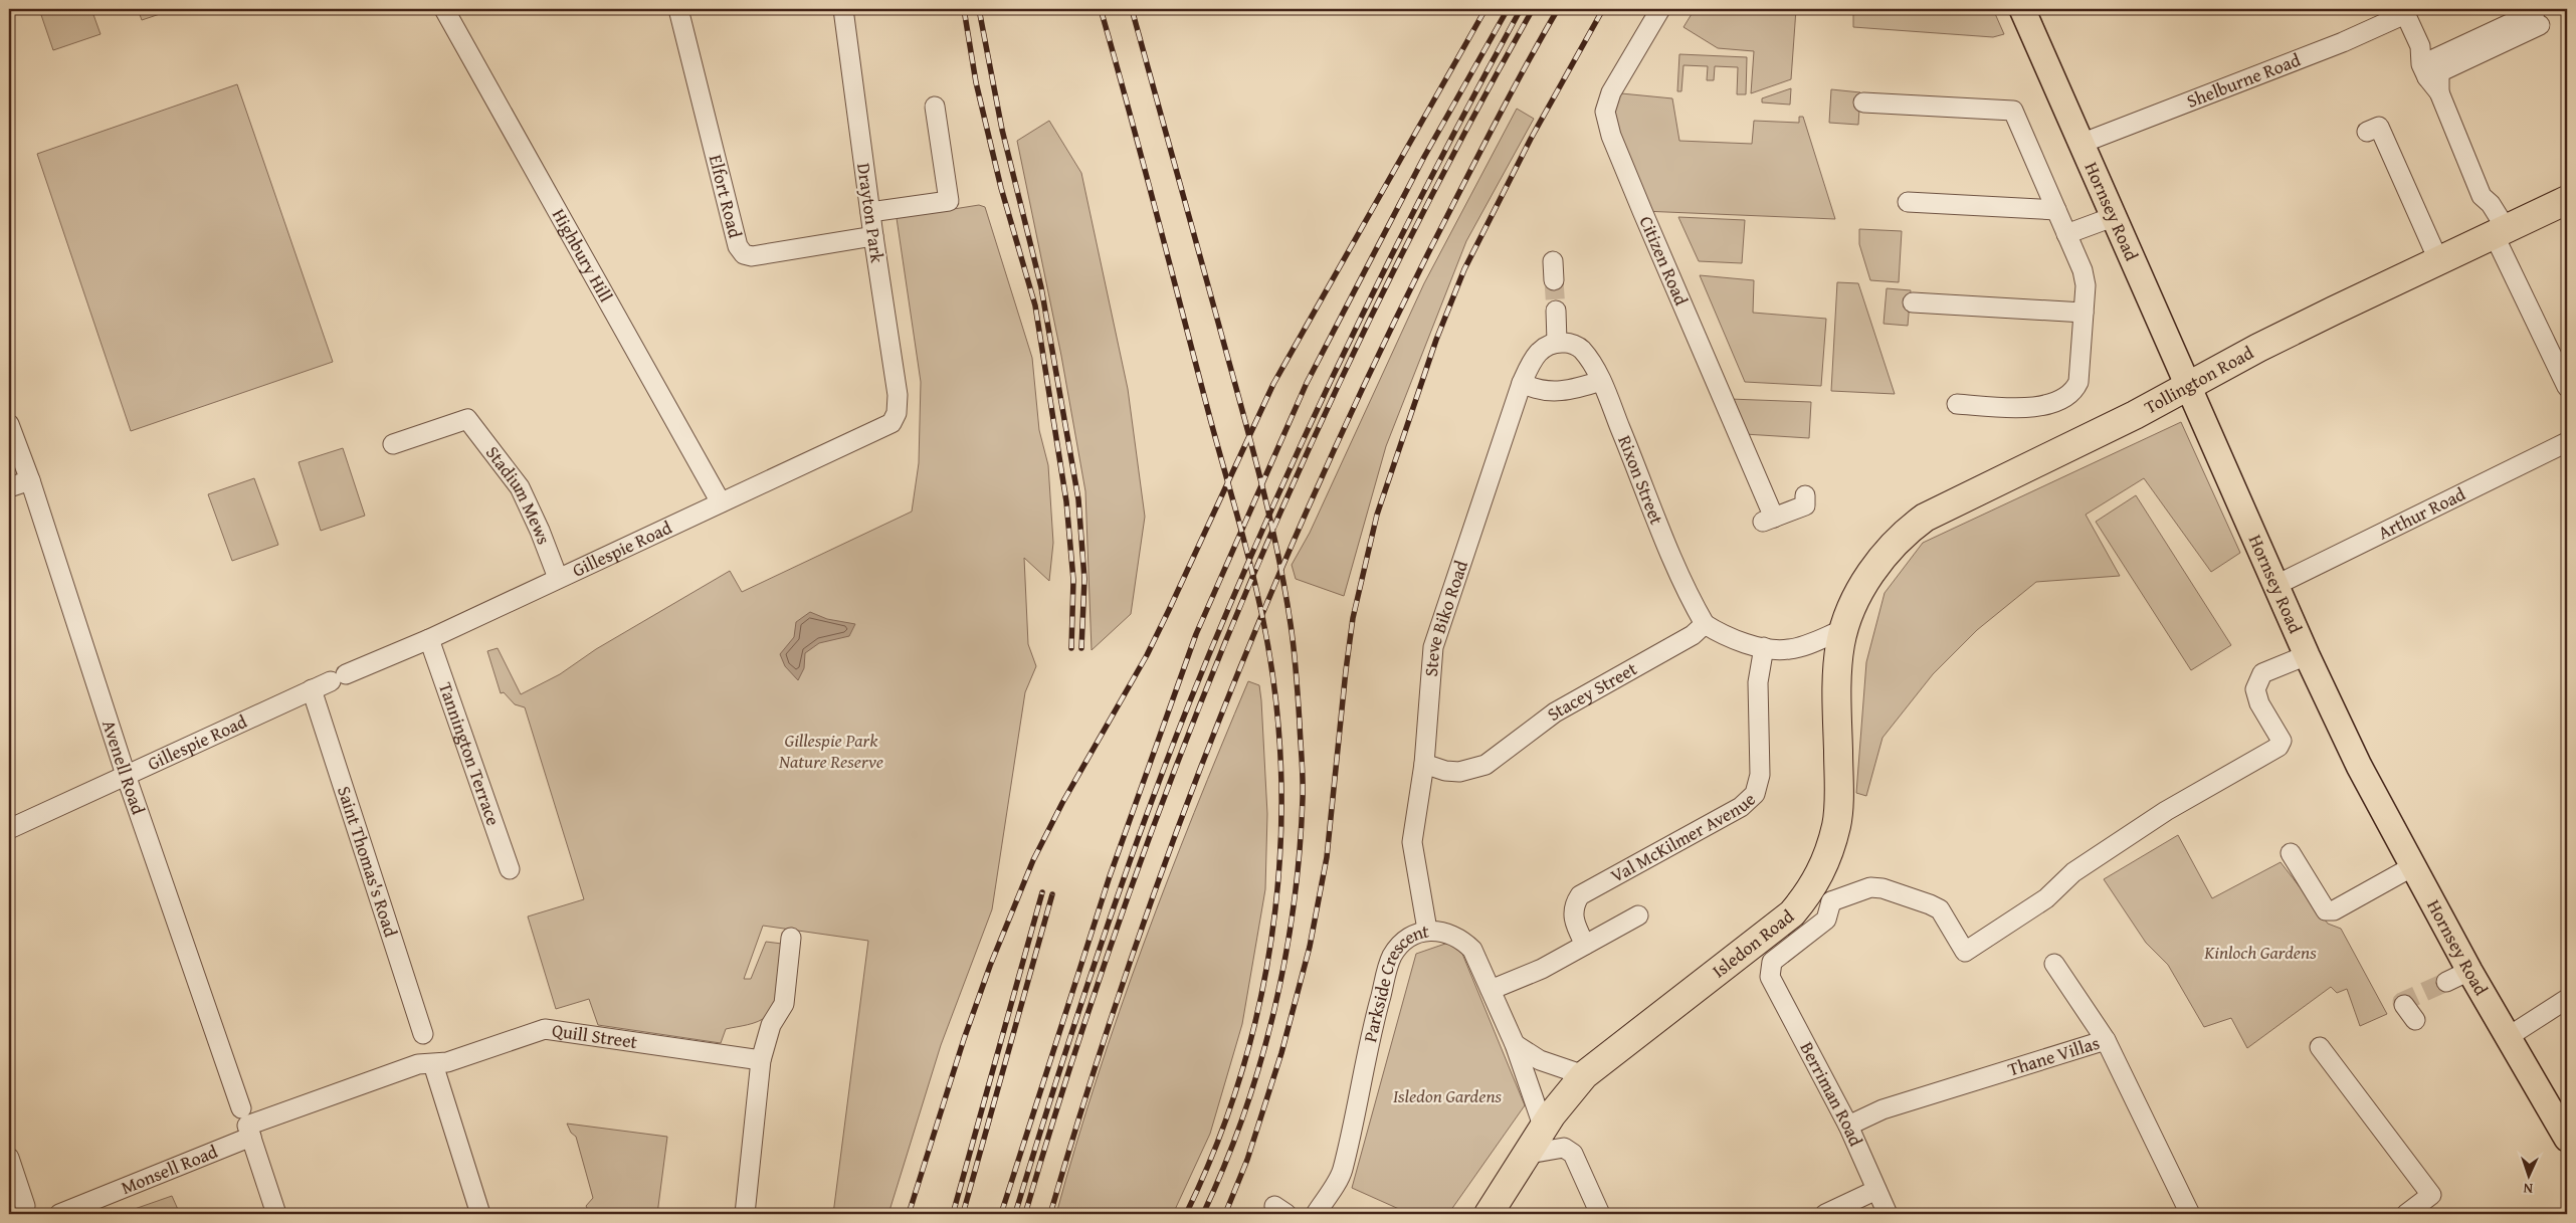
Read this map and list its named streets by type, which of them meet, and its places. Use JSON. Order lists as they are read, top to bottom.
{
  "streets": {
    "highway": ["Tollington Road", "Isledon Road"],
    "main road": ["Hornsey Road"],
    "street": [
      "Shelburne Road",
      "Elfort Road",
      "Drayton Park",
      "Highbury Hill",
      "Citizen Road",
      "Rixon Street",
      "Stadium Mews",
      "Arthur Road",
      "Gillespie Road",
      "Steve Biko Road",
      "Stacey Street",
      "Tannington Terrace",
      "Avenell Road",
      "Val McKilmer Avenue",
      "Saint Thomas's Road",
      "Parkside Crescent",
      "Quill Street",
      "Thane Villas",
      "Berriman Road",
      "Monsell Road"
    ]
  },
  "crossings": [
    ["Shelburne Road", "Hornsey Road"],
    ["Elfort Road", "Drayton Park"],
    ["Hornsey Road", "Tollington Road"],
    ["Hornsey Road", "Arthur Road"],
    ["Drayton Park", "Gillespie Road"],
    ["Highbury Hill", "Gillespie Road"],
    ["Tollington Road", "Isledon Road"],
    ["Rixon Street", "Steve Biko Road"],
    ["Rixon Street", "Stacey Street"],
    ["Stadium Mews", "Gillespie Road"],
    ["Gillespie Road", "Tannington Terrace"],
    ["Gillespie Road", "Avenell Road"],
    ["Gillespie Road", "Saint Thomas's Road"],
    ["Steve Biko Road", "Stacey Street"],
    ["Steve Biko Road", "Parkside Crescent"],
    ["Avenell Road", "Monsell Road"],
    ["Isledon Road", "Parkside Crescent"],
    ["Isledon Road", "Berriman Road"],
    ["Quill Street", "Monsell Road"],
    ["Thane Villas", "Berriman Road"]
  ],
  "parks": ["Gillespie Park Nature Reserve", "Kinloch Gardens", "Isledon Gardens"],
  "north": "bottom"
}
